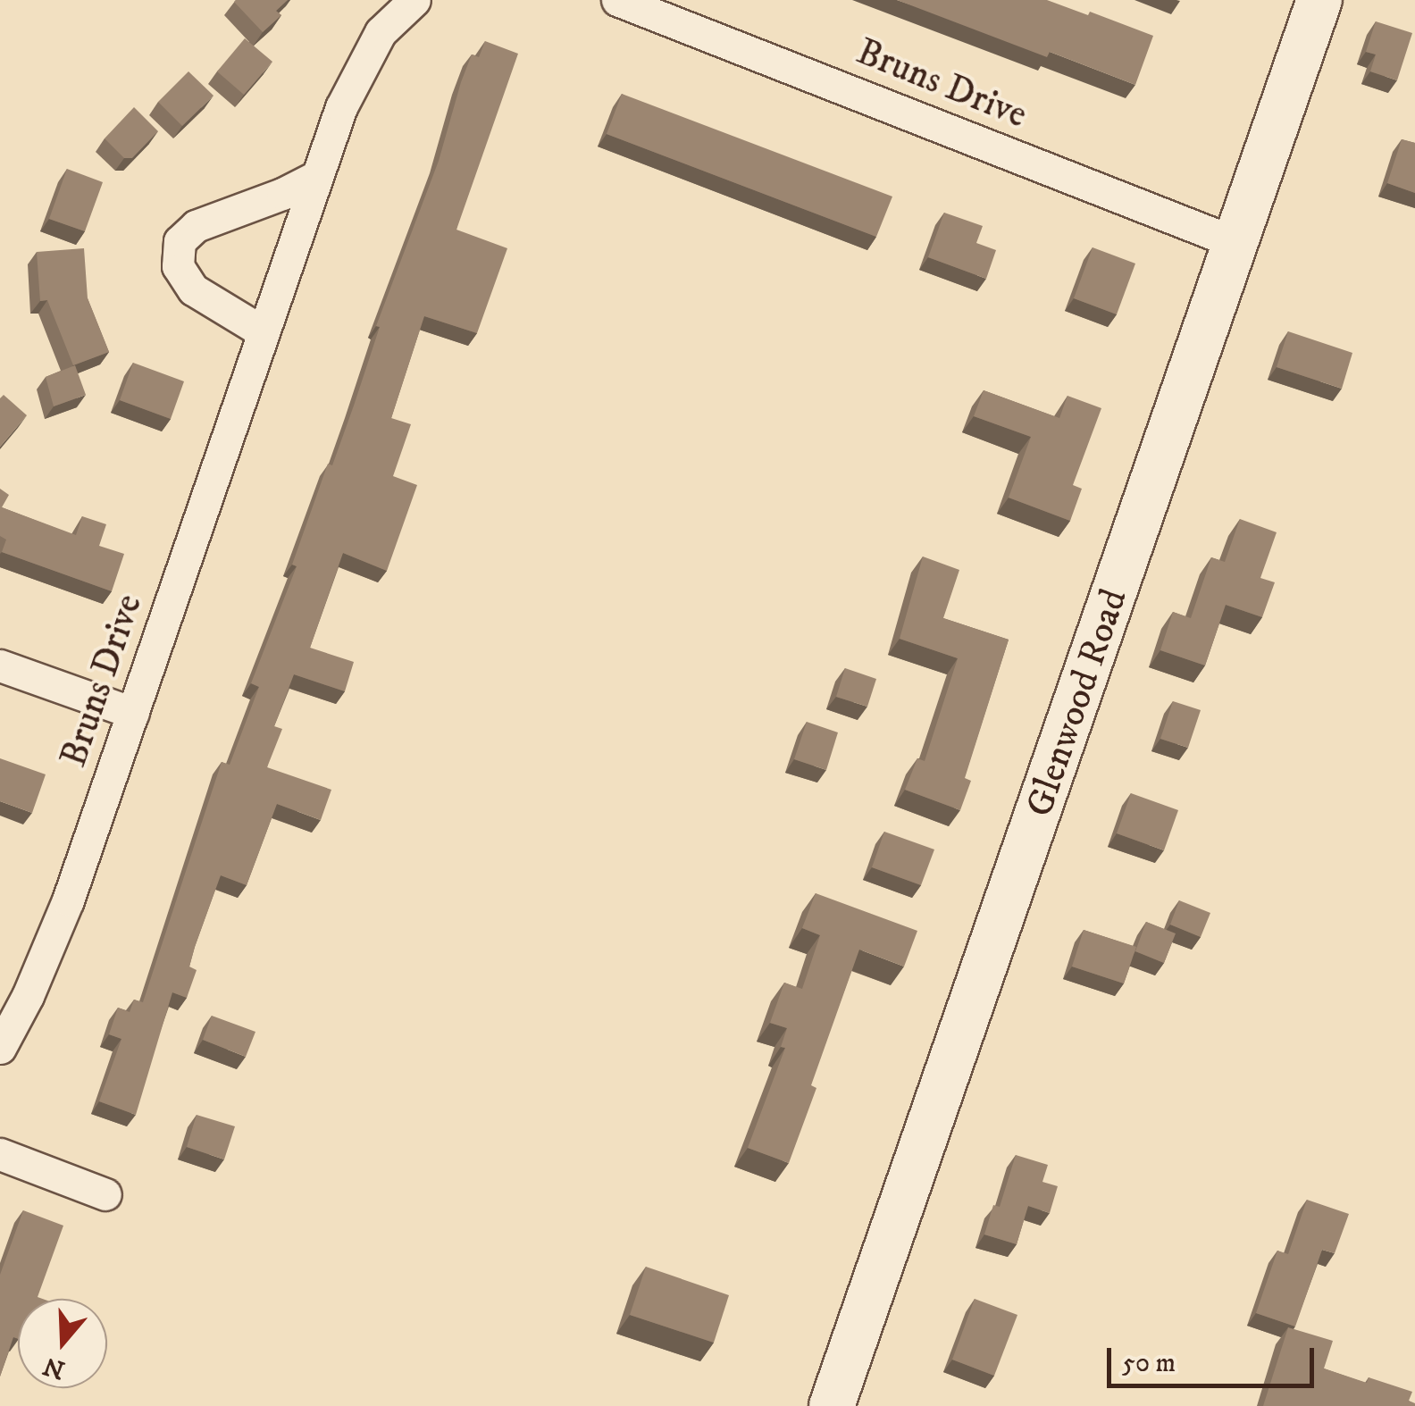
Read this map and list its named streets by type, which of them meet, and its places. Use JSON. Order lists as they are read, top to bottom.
{
  "streets": {
    "street": ["Bruns Drive", "Glenwood Road"]
  },
  "crossings": [
    ["Bruns Drive", "Glenwood Road"]
  ],
  "scale_bar": "50 m",
  "north": "bottom"
}
